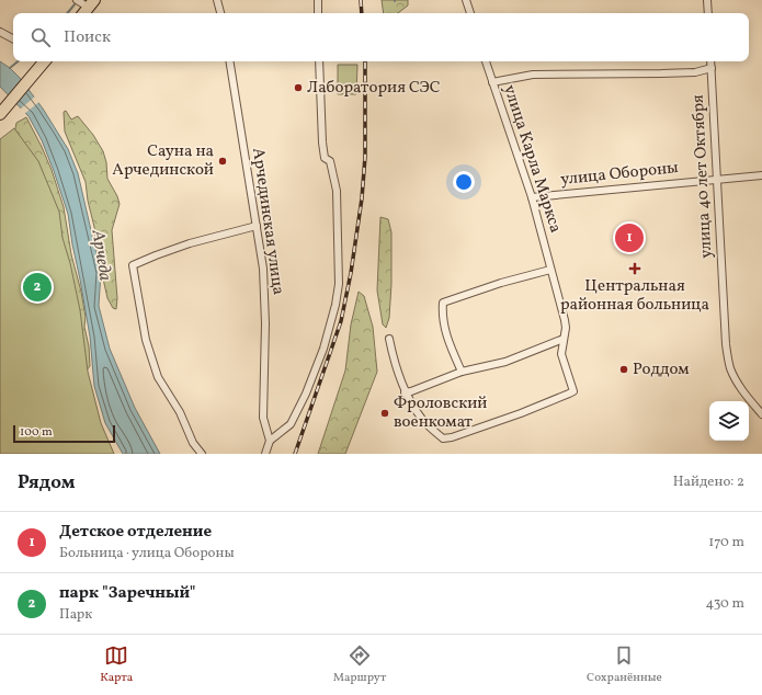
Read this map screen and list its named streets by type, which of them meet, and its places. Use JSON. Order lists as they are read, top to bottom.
{
  "streets": {
    "street": [
      "улица Карла Маркса",
      "улица Обороны",
      "улица 40 лет Октября",
      "Арчединская улица"
    ]
  },
  "crossings": [
    ["улица Карла Маркса", "улица Обороны"],
    ["улица Обороны", "улица 40 лет Октября"]
  ],
  "water": ["Арчеда"],
  "places": {
    "other": [
      "Лаборатория СЭС",
      "Сауна на Арчединской",
      "Роддом",
      "Фроловский военкомат"
    ],
    "health": ["Центральная районная больница"]
  },
  "scale_bar": "100 m",
  "page": {
    "search": "Поиск",
    "pins": ["1", "2"],
    "scale": "100 m",
    "heading": ["Рядом", "Найдено: 2"],
    "list": [
      {
        "mark": "1",
        "name": "Детское отделение",
        "note": "Больница · улица Обороны",
        "value": "170 m"
      },
      {
        "mark": "2",
        "name": "парк \"Заречный\"",
        "note": "Парк",
        "value": "430 m"
      }
    ],
    "nav": ["Карта", "Маршрут", "Сохранённые"]
  }
}
